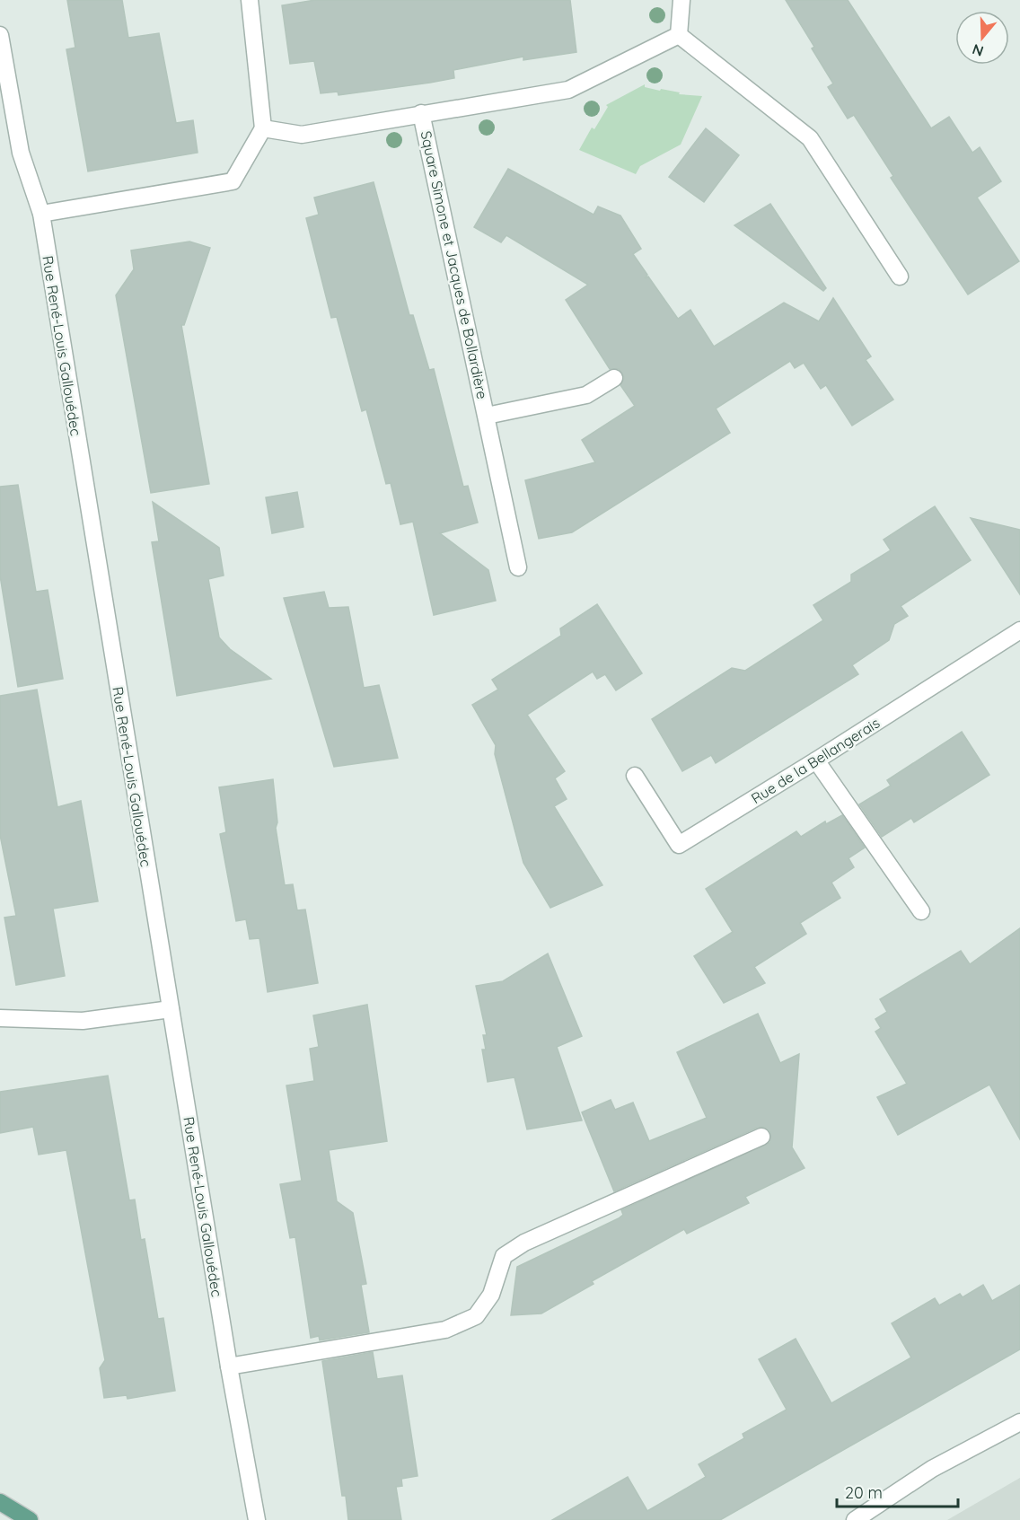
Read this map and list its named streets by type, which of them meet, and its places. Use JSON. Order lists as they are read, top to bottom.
{
  "streets": {
    "street": ["Square Simone et Jacques de Bollardière", "Rue René-Louis Gallouédec", "Rue de la Bellangerais"]
  },
  "scale_bar": "20 m",
  "north": "bottom"
}
